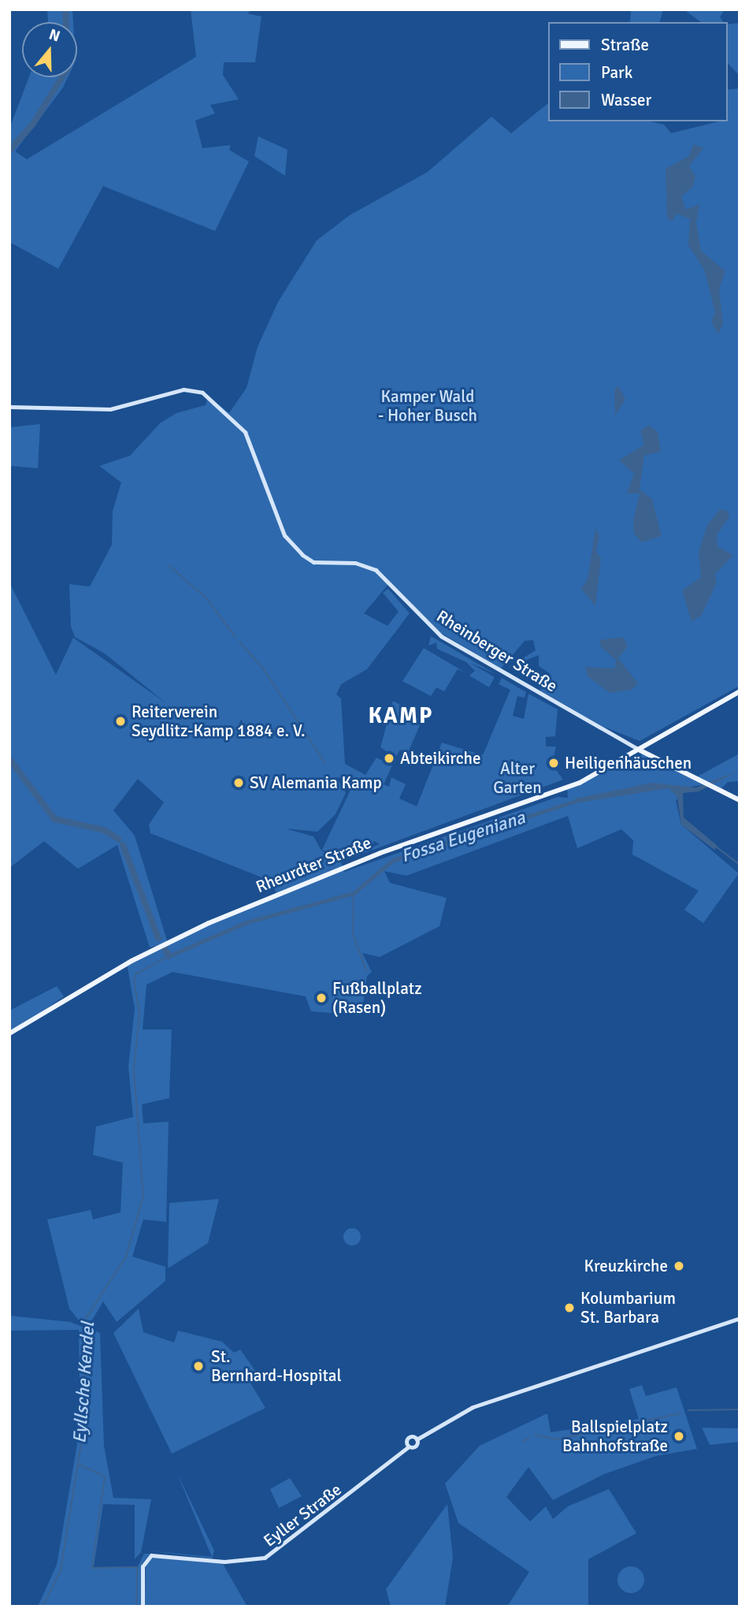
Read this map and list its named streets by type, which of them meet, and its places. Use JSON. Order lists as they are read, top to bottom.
{
  "streets": {
    "main road": ["Rheinberger Straße", "Rheurdter Straße", "Eyller Straße"]
  },
  "crossings": [
    ["Rheinberger Straße", "Rheurdter Straße"]
  ],
  "districts": ["KAMP"],
  "water": ["Fossa Eugeniana", "Eyllsche Kendel"],
  "parks": ["Kamper Wald - Hoher Busch", "Alter Garten"],
  "places": [
    "Reiterverein Seydlitz-Kamp 1884 e. V.",
    "Abteikirche",
    "Heiligenhäuschen",
    "SV Alemania Kamp",
    "Fußballplatz (Rasen)",
    "Kreuzkirche",
    "Kolumbarium St. Barbara",
    "St. Bernhard-Hospital",
    "Ballspielplatz Bahnhofstraße"
  ],
  "legend": ["Straße", "Park", "Wasser"],
  "north": "top"
}
